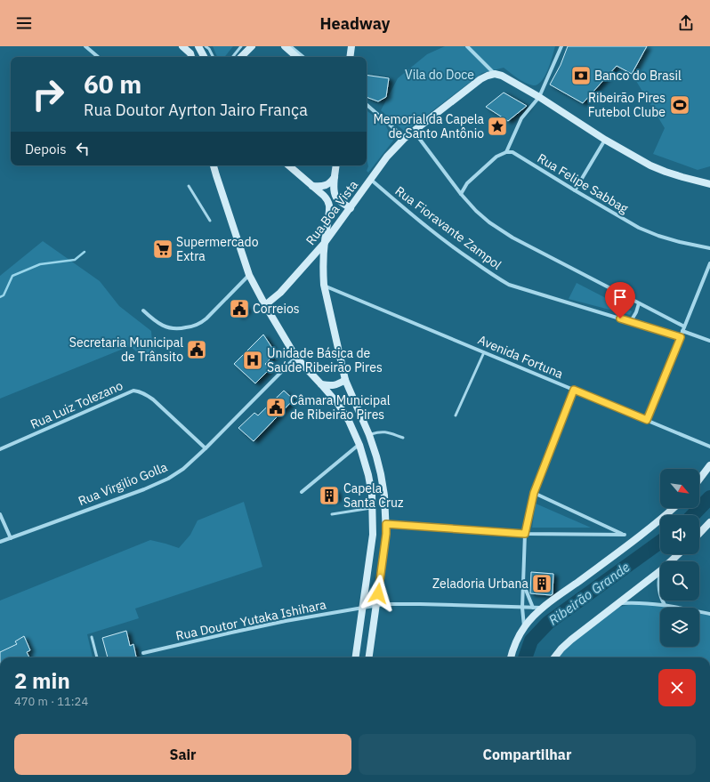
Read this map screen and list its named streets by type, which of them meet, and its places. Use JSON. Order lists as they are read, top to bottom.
{
  "streets": {
    "main road": ["Rua Boa Vista"],
    "street": [
      "Rua Felipe Sabbag",
      "Rua Fioravante Zampol",
      "Avenida Fortuna",
      "Rua Luiz Tolezano",
      "Rua Virgilio Golla",
      "Rua Doutor Yutaka Ishihara"
    ]
  },
  "crossings": [
    ["Rua Boa Vista", "Rua Fioravante Zampol"],
    ["Rua Luiz Tolezano", "Rua Virgilio Golla"]
  ],
  "water": ["Ribeirão Grande"],
  "parks": ["Vila do Doce"],
  "places": {
    "bank": ["Banco do Brasil"],
    "sports": ["Ribeirão Pires Futebol Clube"],
    "place": ["Memorial da Capela de Santo Antônio"],
    "supermarket": ["Supermercado Extra"],
    "public building": ["Correios", "Secretaria Municipal de Trânsito", "Câmara Municipal de Ribeirão Pires"],
    "hospital": ["Unidade Básica de Saúde Ribeirão Pires"],
    "building": ["Capela Santa Cruz", "Zeladoria Urbana"]
  },
  "north": "bottom right",
  "page": {
    "header": "Headway",
    "turn": ["60 m", "Rua Doutor Ayrton Jairo França"],
    "then": "Depois",
    "heading": ["2 min", "470 m · 11:24"],
    "buttons": ["Sair", "Compartilhar"]
  }
}
